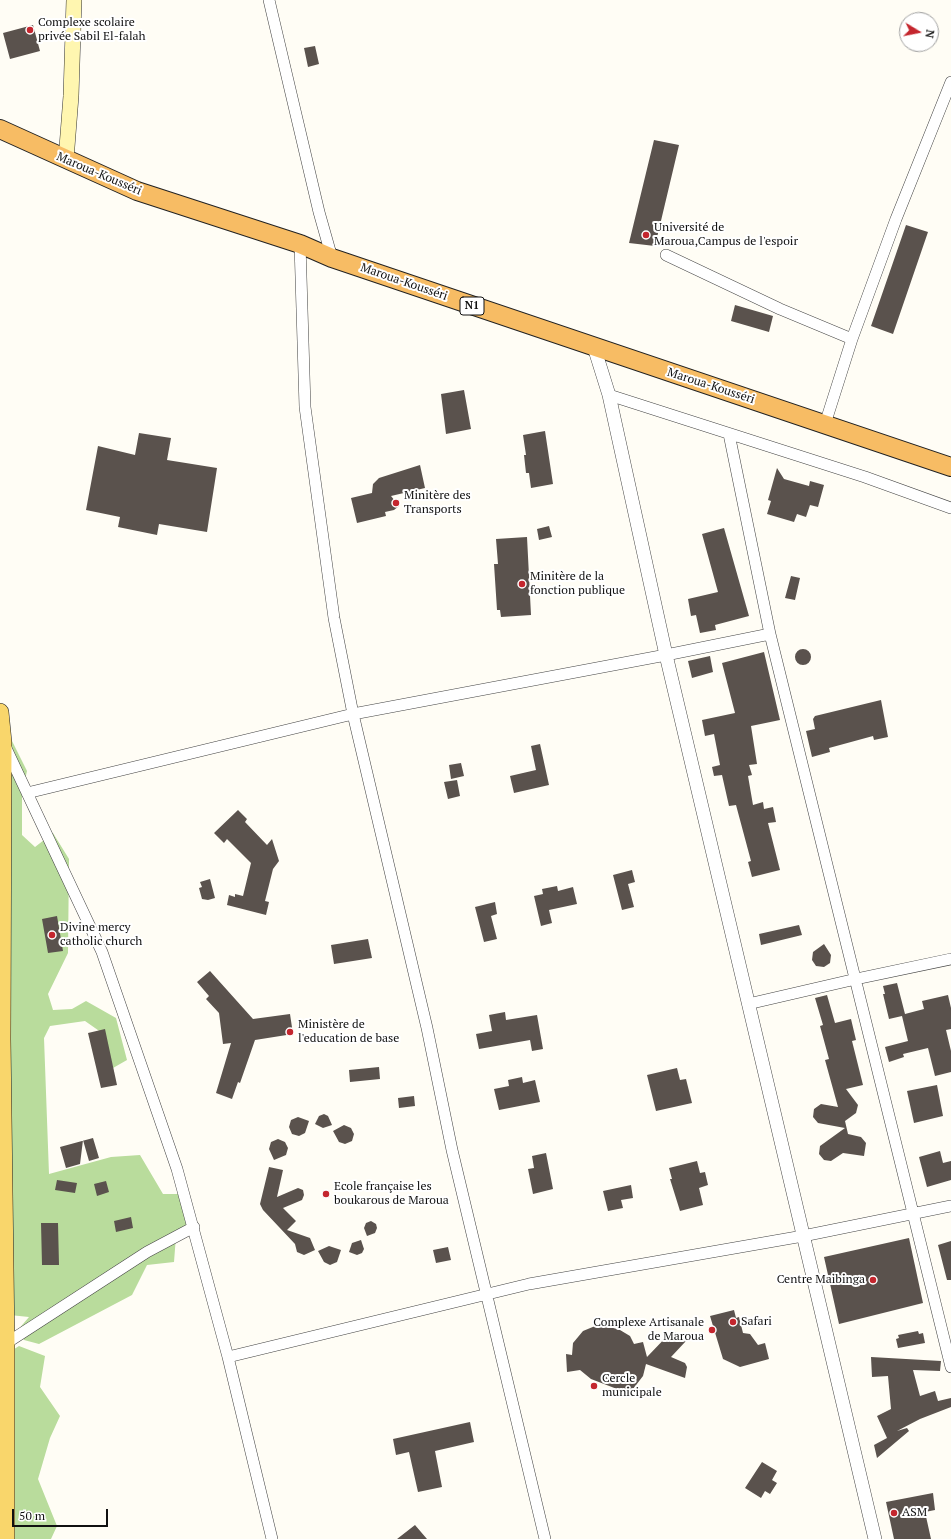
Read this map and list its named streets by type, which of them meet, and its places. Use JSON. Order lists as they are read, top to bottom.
{
  "streets": {
    "highway": ["Maroua-Kousséri", "N1"]
  },
  "places": [
    "Complexe scolaire privée Sabil El-falah",
    "Université de Maroua,Campus de l'espoir",
    "Minitère des Transports",
    "Minitère de la fonction publique",
    "Divine mercy catholic church",
    "Ministère de l'education de base",
    "Ecole française les boukarous de Maroua",
    "Centre Maibinga",
    "Safari",
    "Complexe Artisanale de Maroua",
    "Cercle municipale",
    "ASM"
  ],
  "scale_bar": "50 m",
  "north": "right"
}
